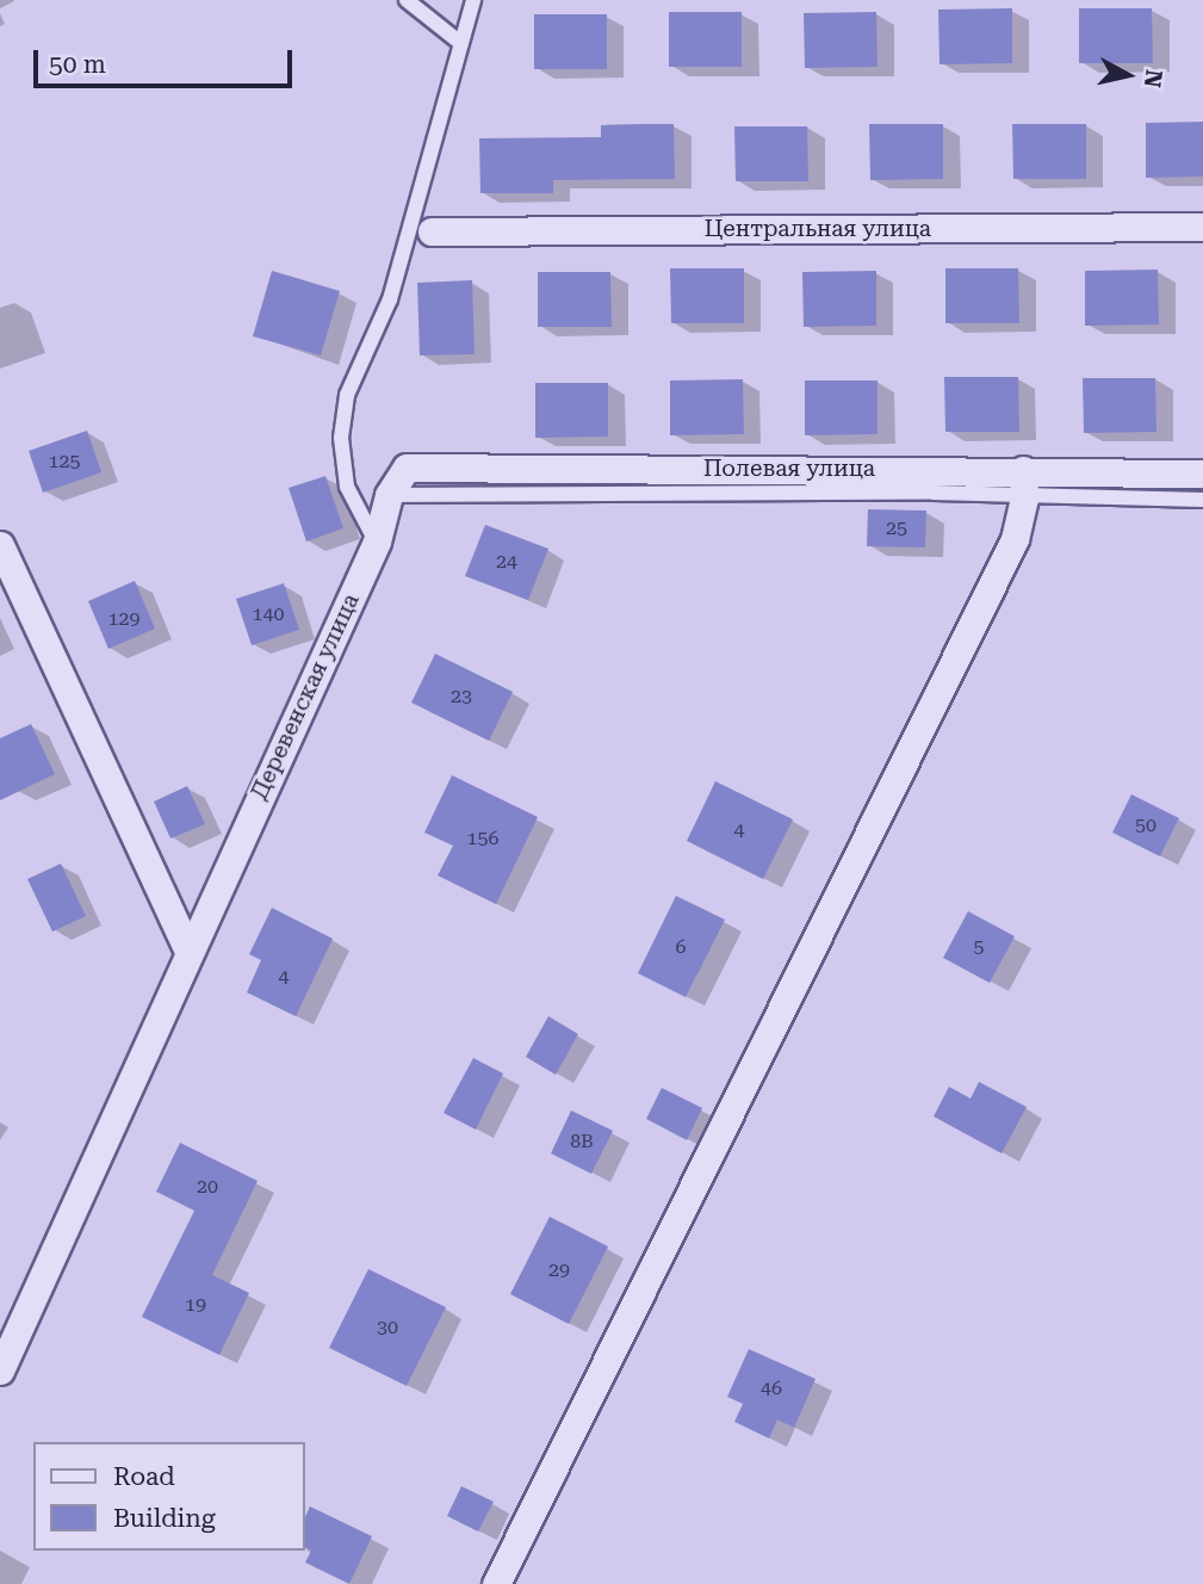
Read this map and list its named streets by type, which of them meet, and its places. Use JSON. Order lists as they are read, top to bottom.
{
  "streets": {
    "street": ["Центральная улица", "Полевая улица", "Деревенская улица"]
  },
  "crossings": [
    ["Полевая улица", "Деревенская улица"]
  ],
  "house_numbers": [
    "125",
    "25",
    "24",
    "140",
    "129",
    "23",
    "50",
    "4",
    "156",
    "6",
    "5",
    "4",
    "8В",
    "20",
    "29",
    "19",
    "30",
    "46"
  ],
  "legend": ["Road", "Building"],
  "scale_bar": "50 m",
  "north": "right"
}
